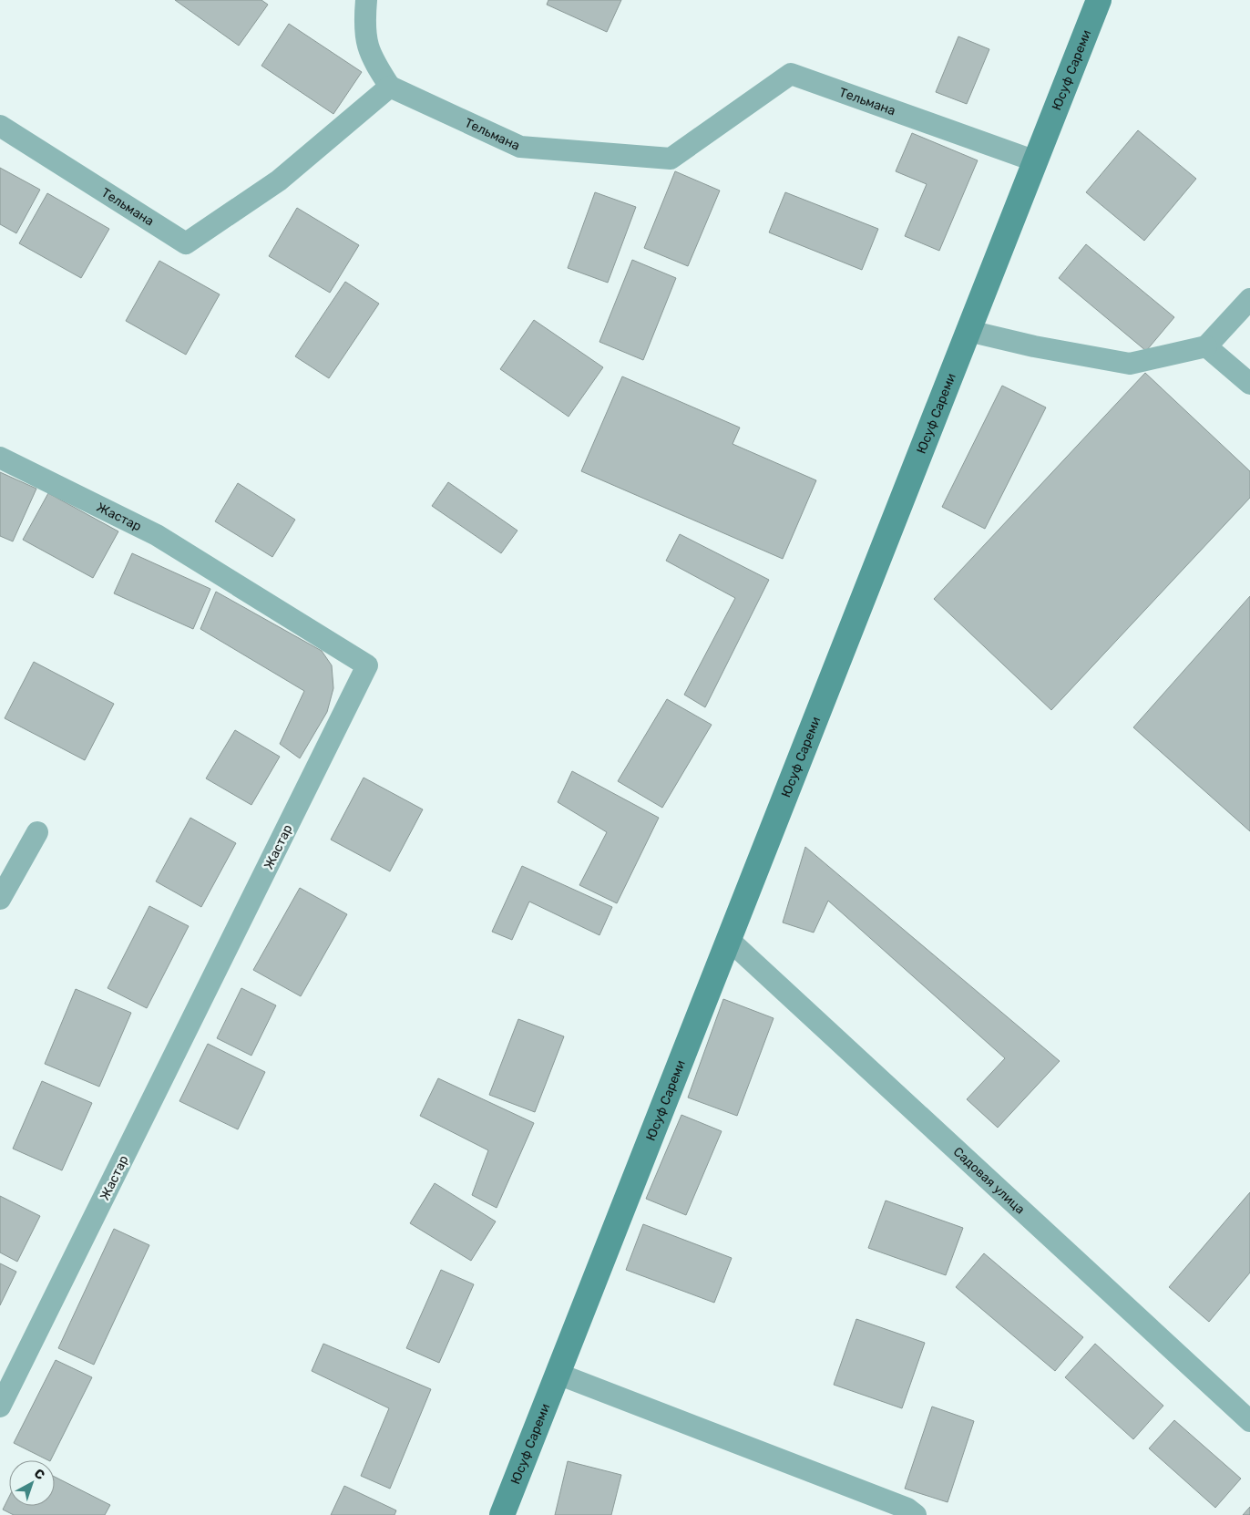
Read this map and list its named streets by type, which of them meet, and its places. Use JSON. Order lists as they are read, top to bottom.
{
  "streets": {
    "main road": ["Юсуф Сареми"],
    "street": ["Тельмана", "Жастар", "Садовая улица"]
  },
  "crossings": [
    ["Юсуф Сареми", "Тельмана"],
    ["Юсуф Сареми", "Садовая улица"]
  ],
  "north": "top right"
}
